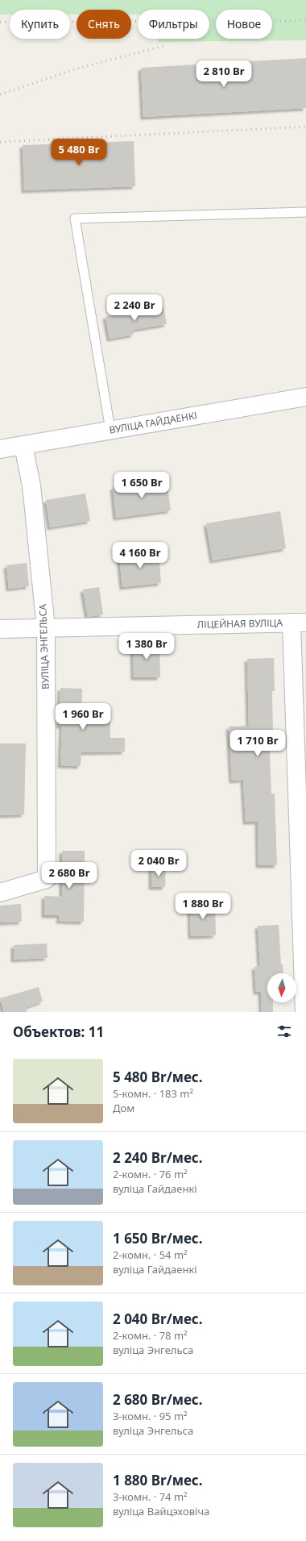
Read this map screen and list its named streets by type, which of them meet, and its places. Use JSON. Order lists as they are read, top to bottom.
{
  "streets": {
    "street": ["ВУЛІЦА ГАЙДАЕНКІ", "ЛІЦЕЙНАЯ ВУЛІЦА", "ВУЛІЦА ЭНГЕЛЬСА"]
  },
  "crossings": [
    ["ВУЛІЦА ГАЙДАЕНКІ", "ВУЛІЦА ЭНГЕЛЬСА"],
    ["ЛІЦЕЙНАЯ ВУЛІЦА", "ВУЛІЦА ЭНГЕЛЬСА"]
  ],
  "north": "bottom",
  "page": {
    "chip": [
      "Купить",
      "Снять",
      "Фильтры",
      "Новое"
    ],
    "price": [
      "2 810 Br",
      "5 480 Br",
      "2 240 Br",
      "1 650 Br",
      "4 160 Br",
      "1 380 Br",
      "1 960 Br",
      "1 710 Br",
      "2 040 Br",
      "2 680 Br",
      "1 880 Br"
    ],
    "heading": "Объектов: 11",
    "list": [
      {
        "name": "5 480 Br/мес.",
        "note": "5-комн. · 183 m² · Дом"
      },
      {
        "name": "2 240 Br/мес.",
        "note": "2-комн. · 76 m² · вуліца Гайдаенкі"
      },
      {
        "name": "1 650 Br/мес.",
        "note": "2-комн. · 54 m² · вуліца Гайдаенкі"
      },
      {
        "name": "2 040 Br/мес.",
        "note": "2-комн. · 78 m² · вуліца Энгельса"
      },
      {
        "name": "2 680 Br/мес.",
        "note": "3-комн. · 95 m² · вуліца Энгельса"
      },
      {
        "name": "1 880 Br/мес.",
        "note": "3-комн. · 74 m² · вуліца Вайцэховіча"
      }
    ]
  }
}
